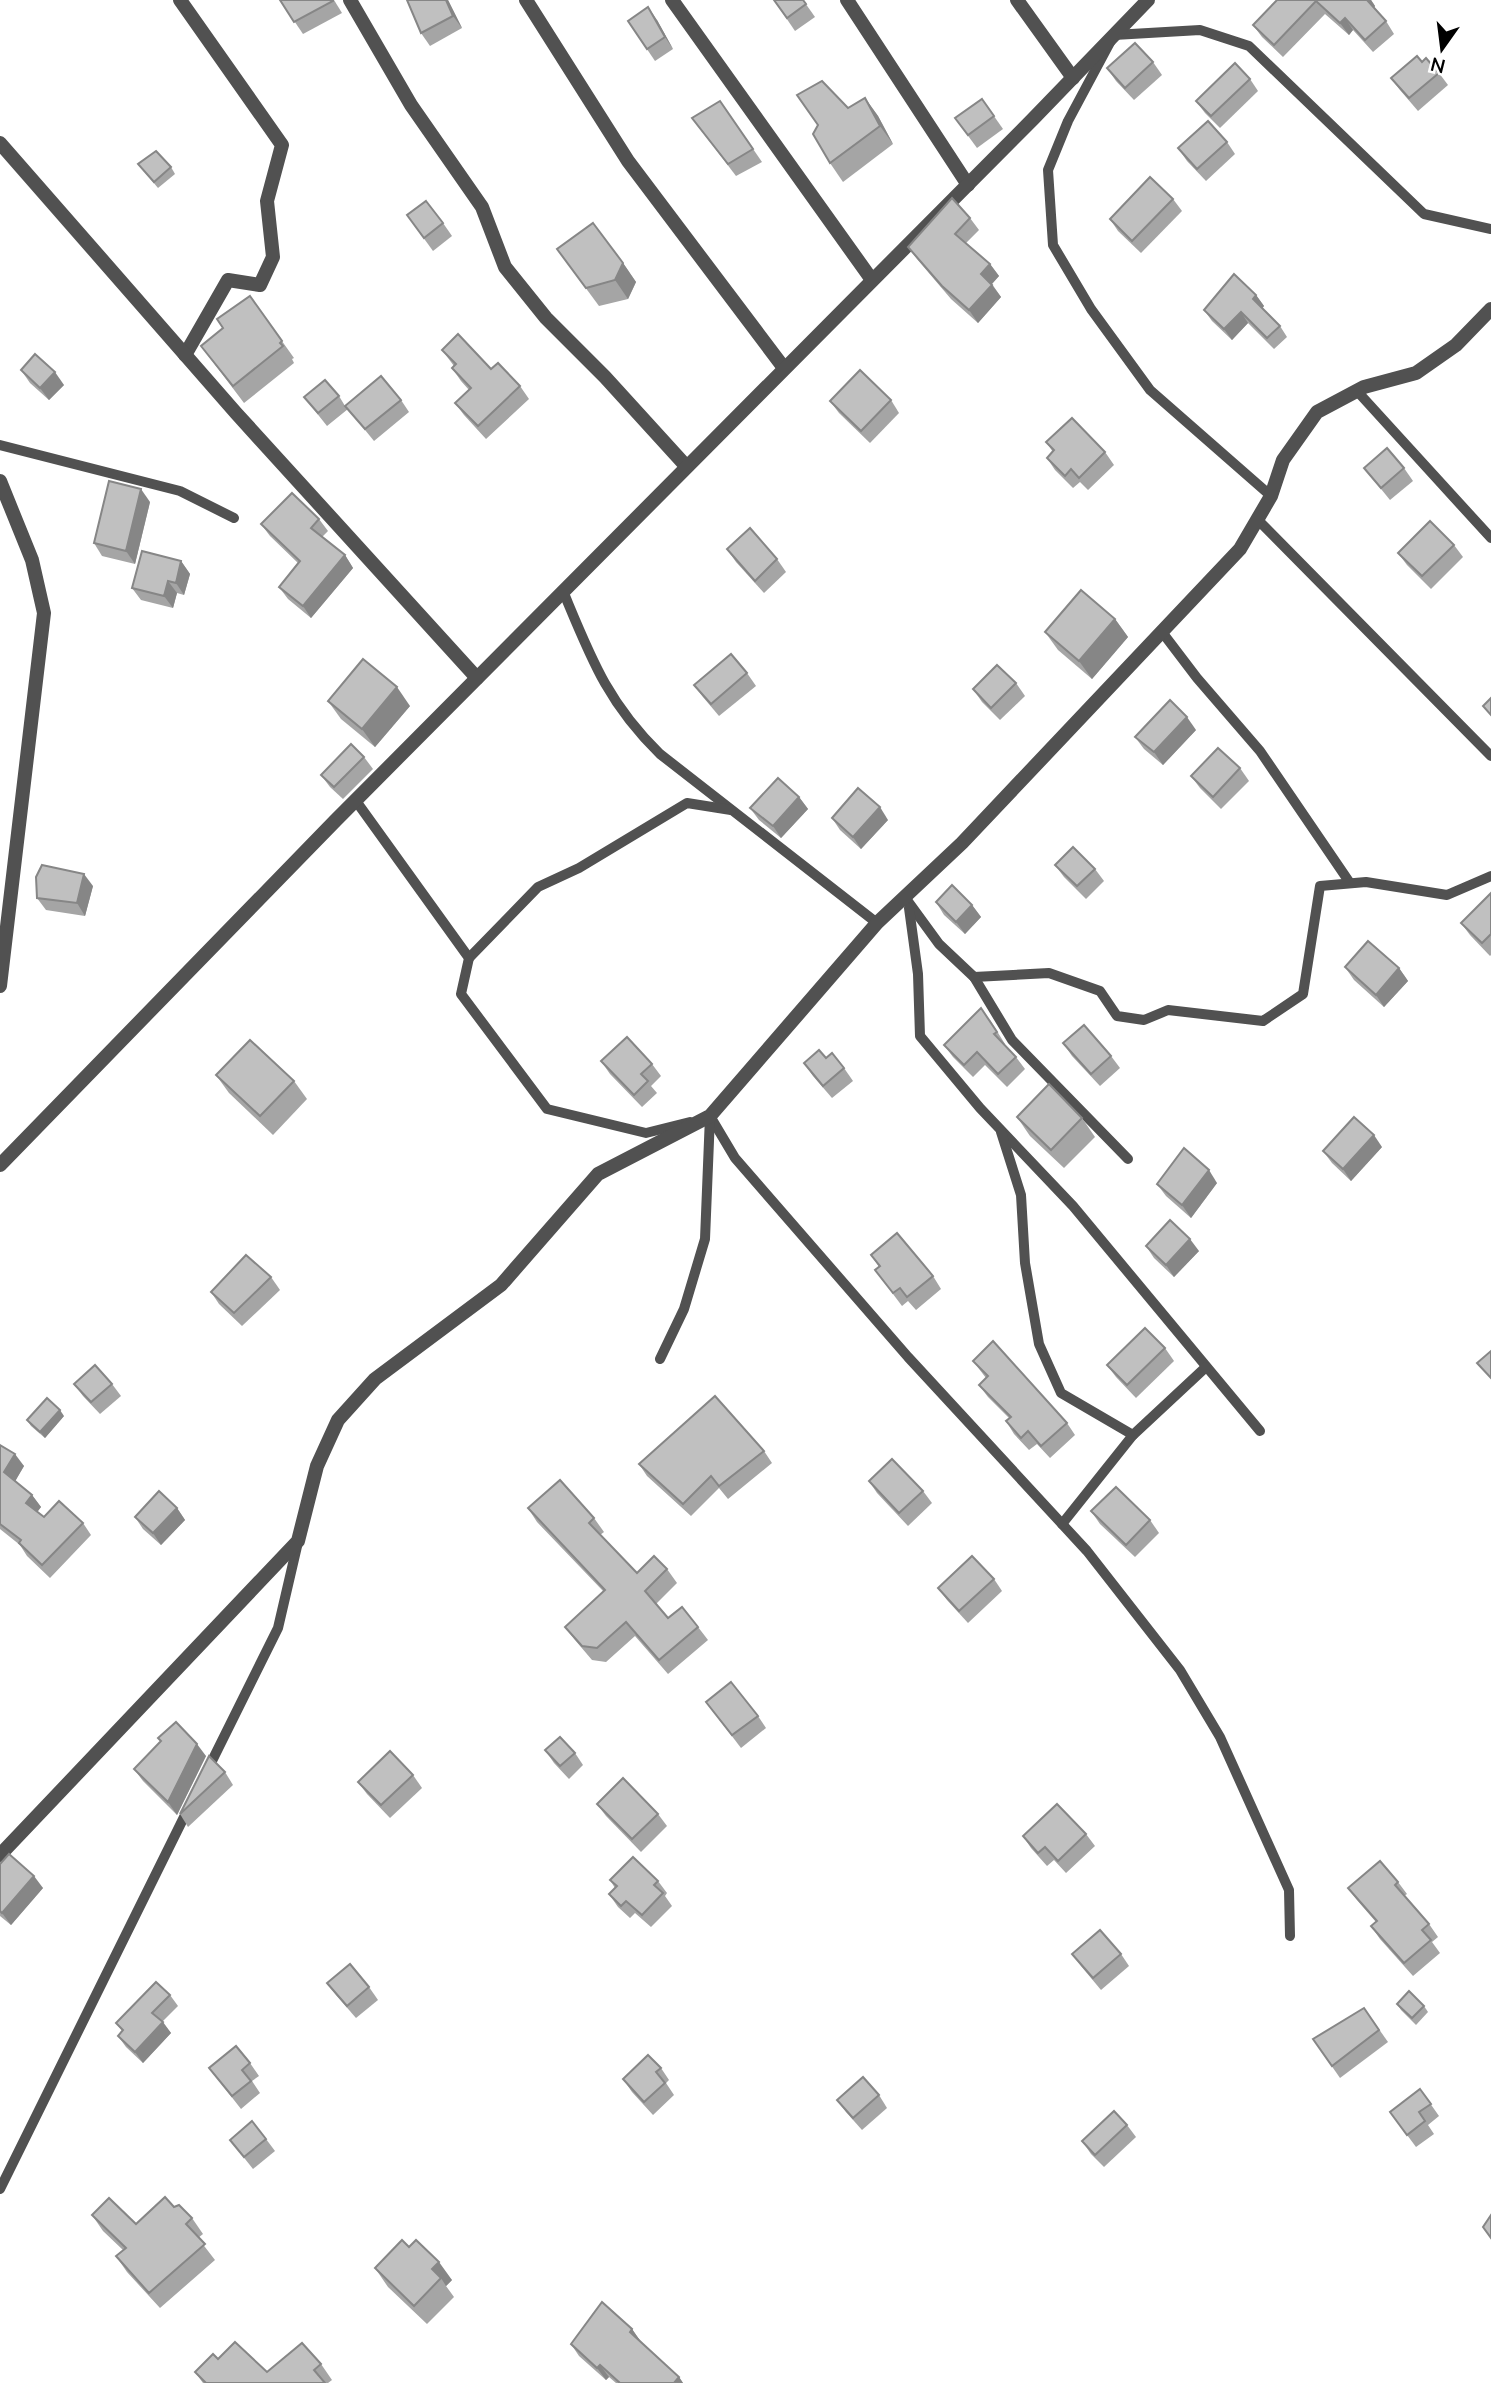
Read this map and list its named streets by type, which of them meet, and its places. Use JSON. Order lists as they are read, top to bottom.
{
  "north": "bottom"
}
